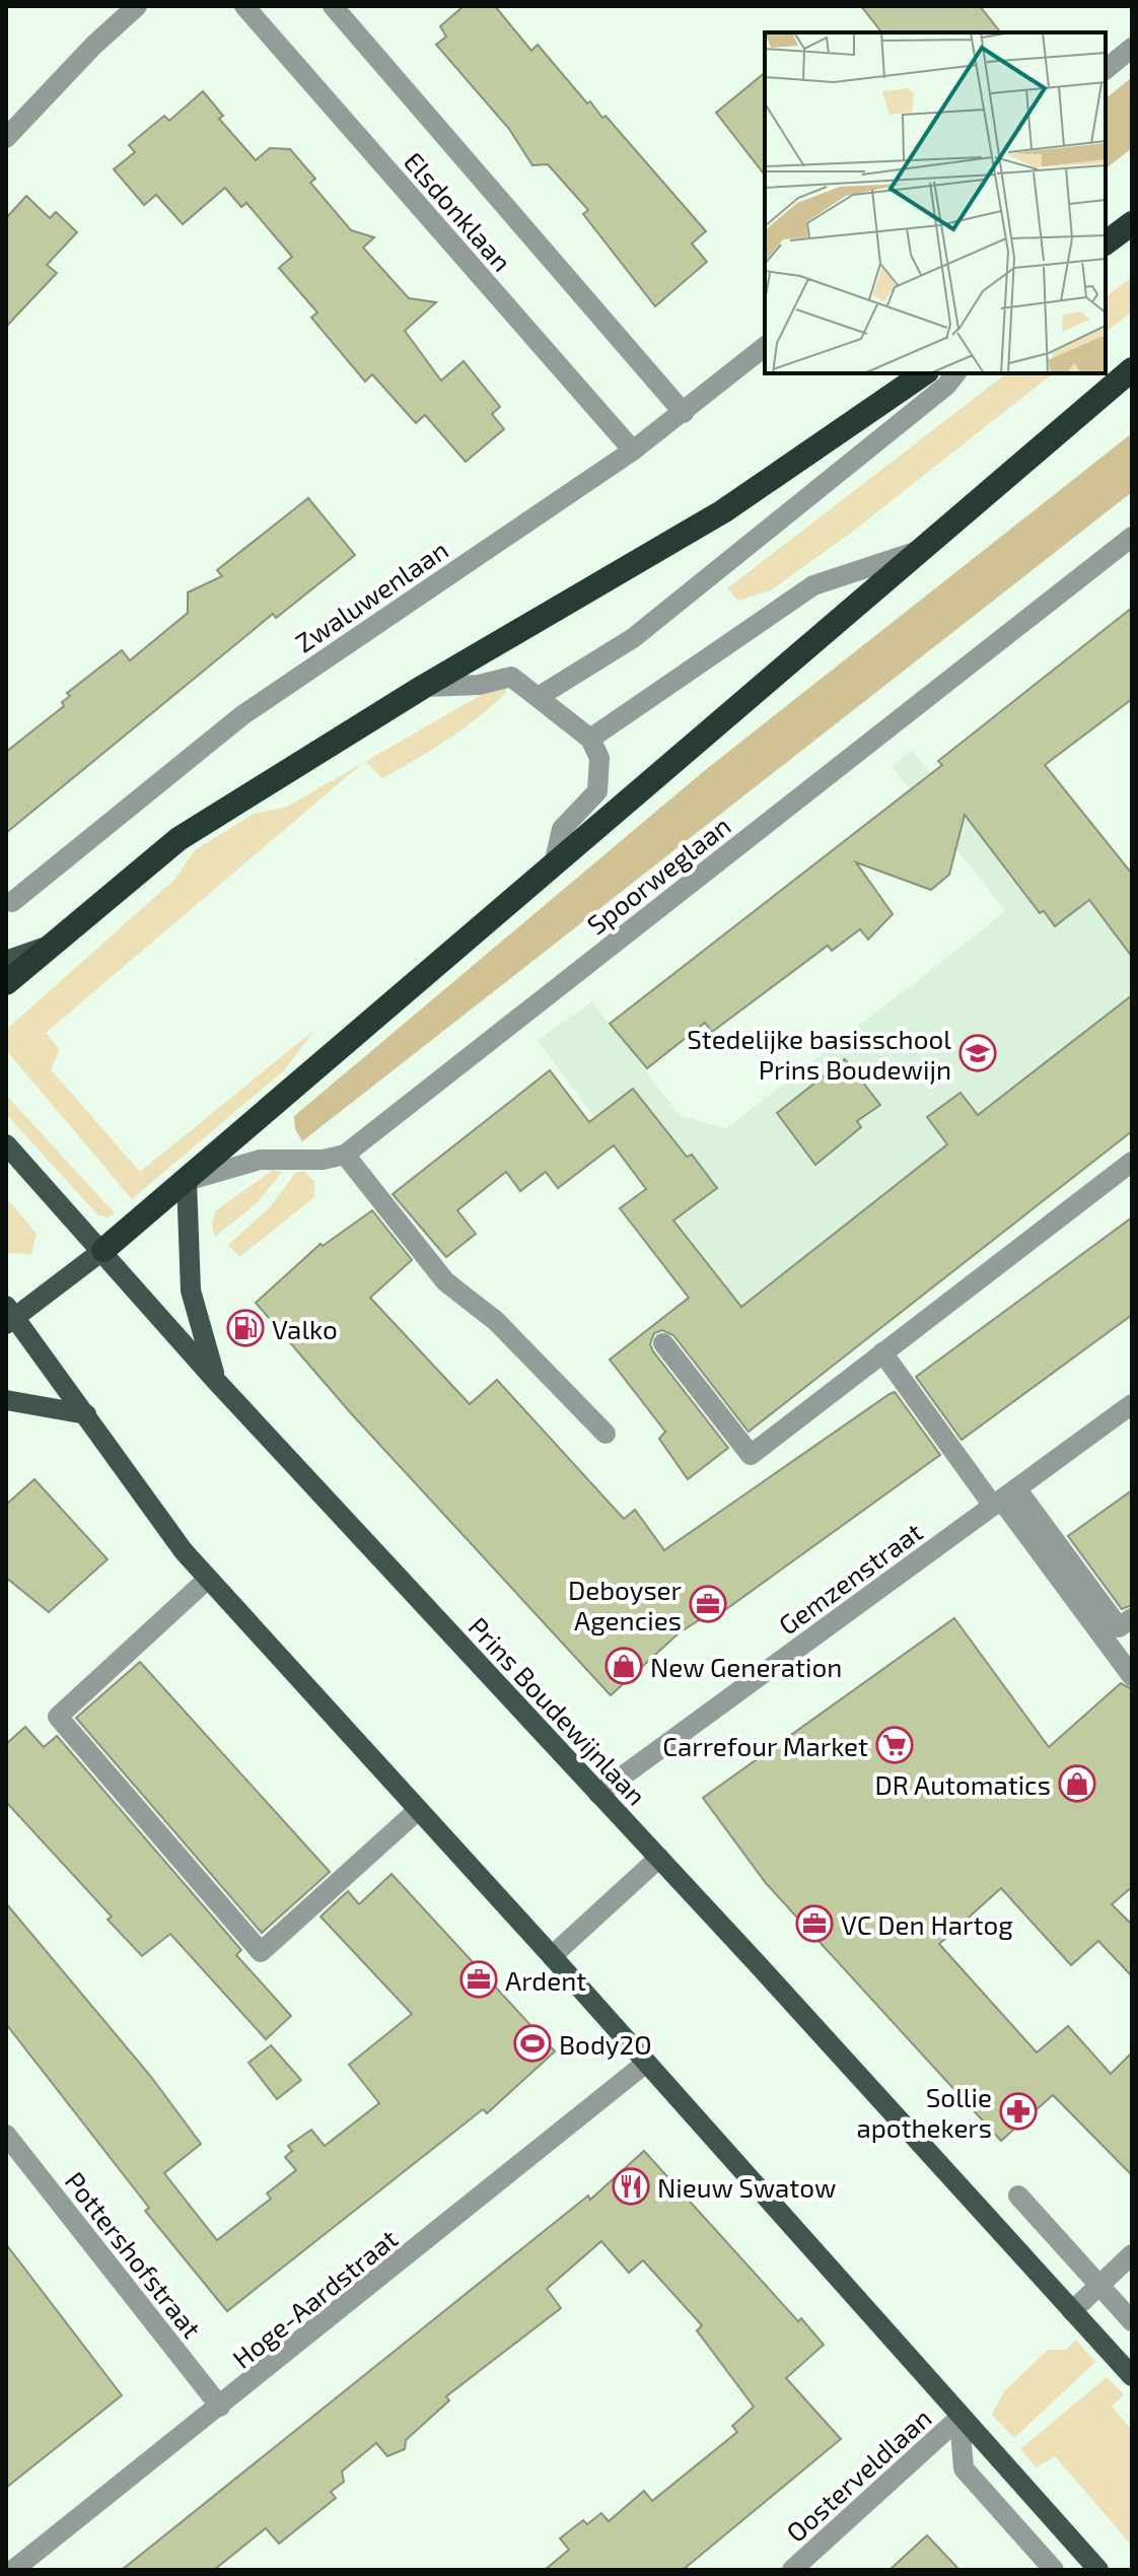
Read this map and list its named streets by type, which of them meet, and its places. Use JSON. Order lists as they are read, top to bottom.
{
  "streets": {
    "main road": ["Prins Boudewijnlaan"],
    "street": [
      "Elsdonklaan",
      "Zwaluwenlaan",
      "Spoorweglaan",
      "Gemzenstraat",
      "Pottershofstraat",
      "Hoge-Aardstraat",
      "Oosterveldlaan"
    ]
  },
  "crossings": [
    ["Elsdonklaan", "Zwaluwenlaan"],
    ["Gemzenstraat", "Prins Boudewijnlaan"],
    ["Pottershofstraat", "Hoge-Aardstraat"]
  ],
  "places": {
    "school or university": ["Stedelijke basisschool Prins Boudewijn"],
    "fuel station": ["Valko"],
    "office": ["Deboyser Agencies", "VC Den Hartog", "Ardent"],
    "shop": ["New Generation", "DR Automatics"],
    "supermarket": ["Carrefour Market"],
    "sports": ["Body2O"],
    "pharmacy": ["Sollie apothekers"],
    "restaurant": ["Nieuw Swatow"]
  }
}
